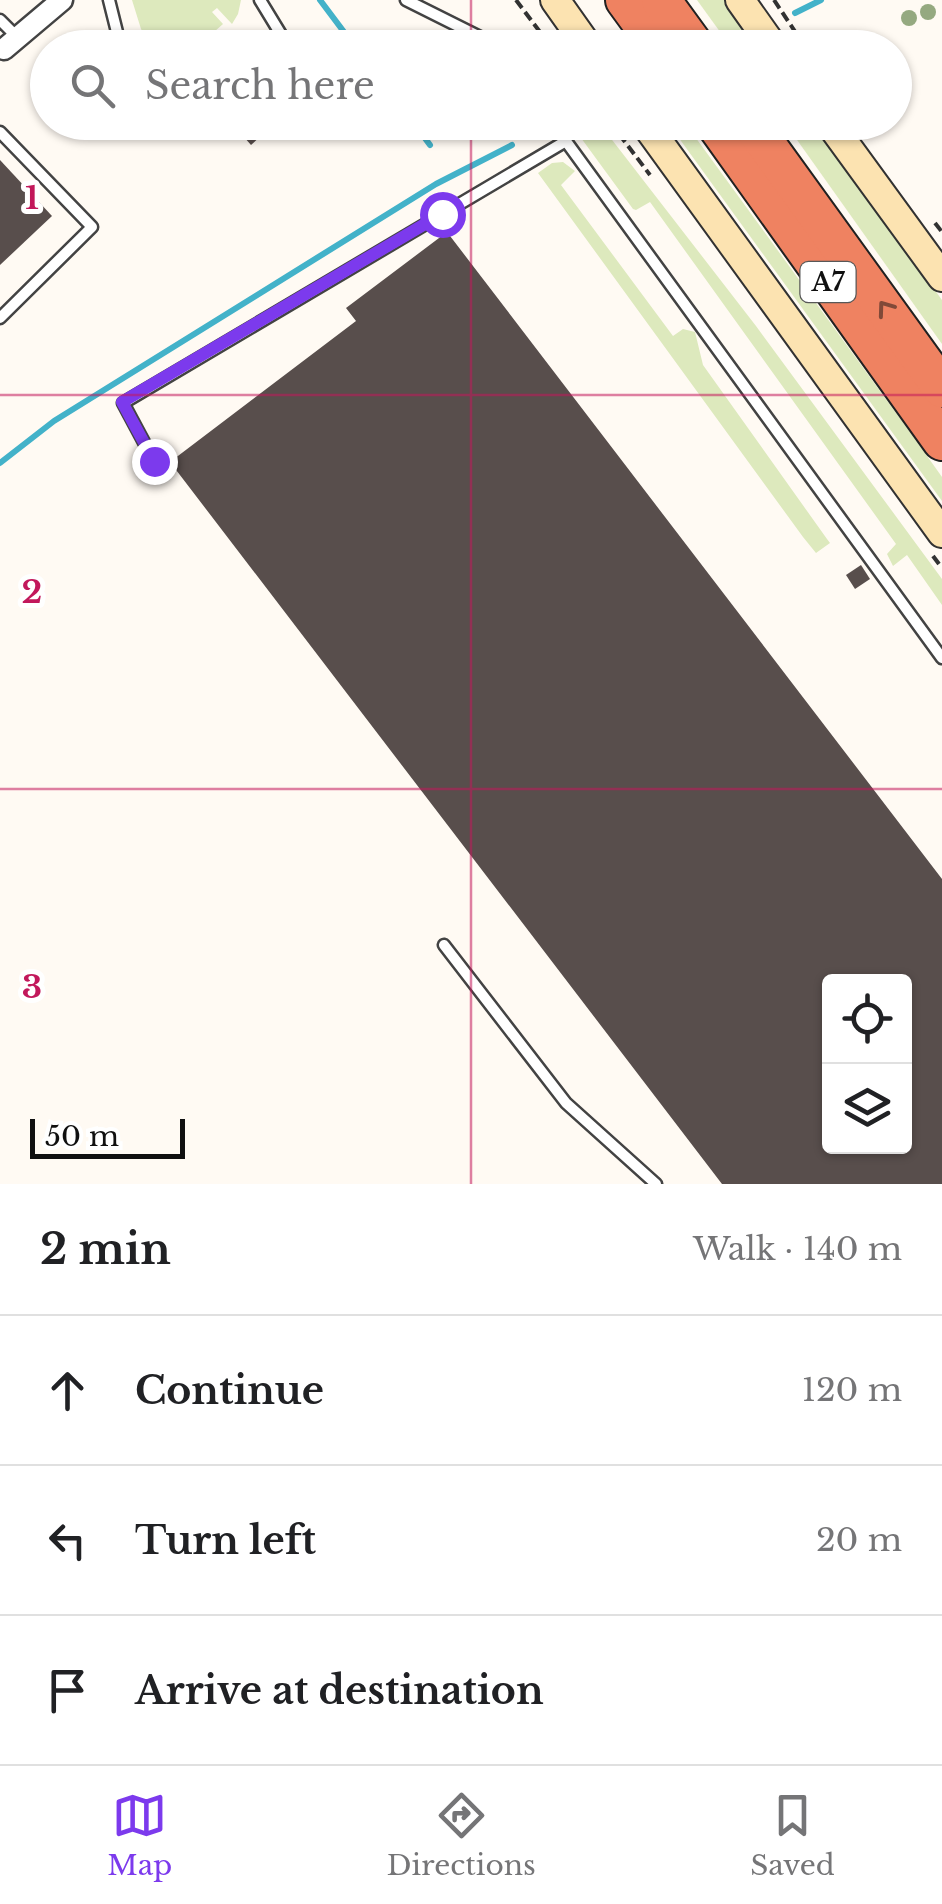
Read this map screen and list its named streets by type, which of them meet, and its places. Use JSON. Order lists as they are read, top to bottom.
{
  "streets": {
    "highway": ["A7"]
  },
  "scale_bar": "50 m",
  "page": {
    "search": "Search here",
    "scale": "50 m",
    "heading": ["2 min", "Walk · 140 m"],
    "list": [
      ["Continue", "120 m"],
      ["Turn left", "20 m"],
      "Arrive at destination"
    ],
    "nav": ["Map", "Directions", "Saved"]
  },
  "grid": {
    "rows": ["1", "2", "3"]
  }
}
